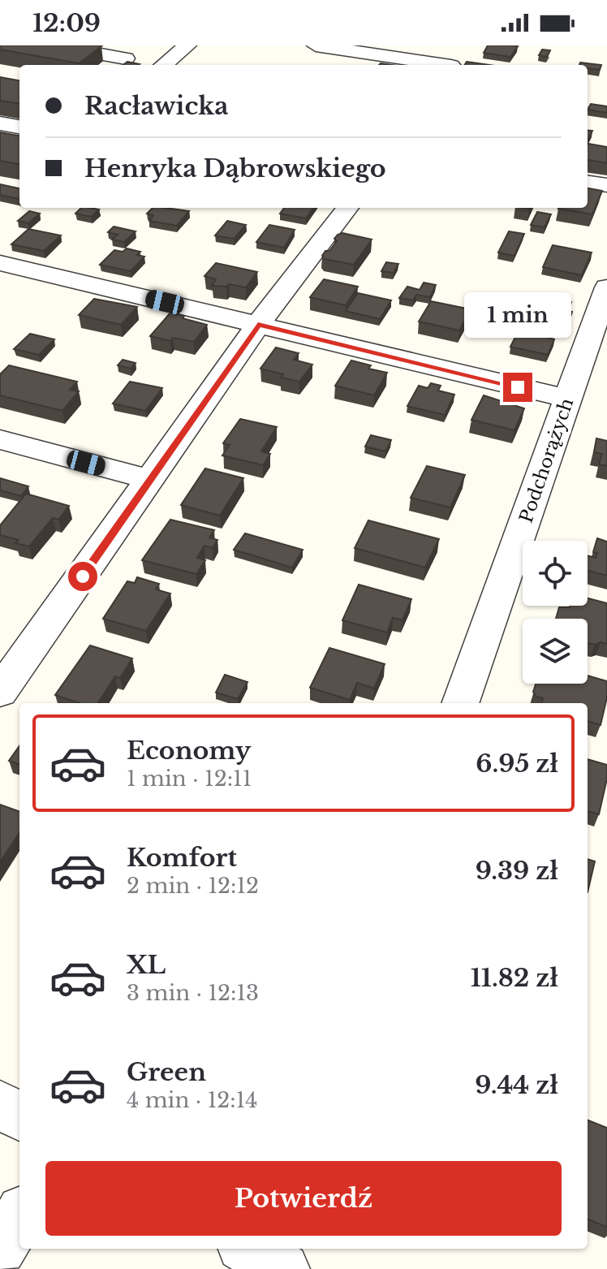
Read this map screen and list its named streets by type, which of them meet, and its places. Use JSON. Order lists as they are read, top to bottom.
{
  "streets": {
    "street": ["Podchorążych"]
  },
  "page": {
    "status": "12:09",
    "banner": ["Racławicka", "Henryka Dąbrowskiego"],
    "bubble": "1 min",
    "list": [
      {
        "name": "Economy",
        "note": "1 min · 12:11",
        "value": "6.95 zł"
      },
      {
        "name": "Komfort",
        "note": "2 min · 12:12",
        "value": "9.39 zł"
      },
      {
        "name": "XL",
        "note": "3 min · 12:13",
        "value": "11.82 zł"
      },
      {
        "name": "Green",
        "note": "4 min · 12:14",
        "value": "9.44 zł"
      }
    ],
    "buttons": "Potwierdź"
  }
}
